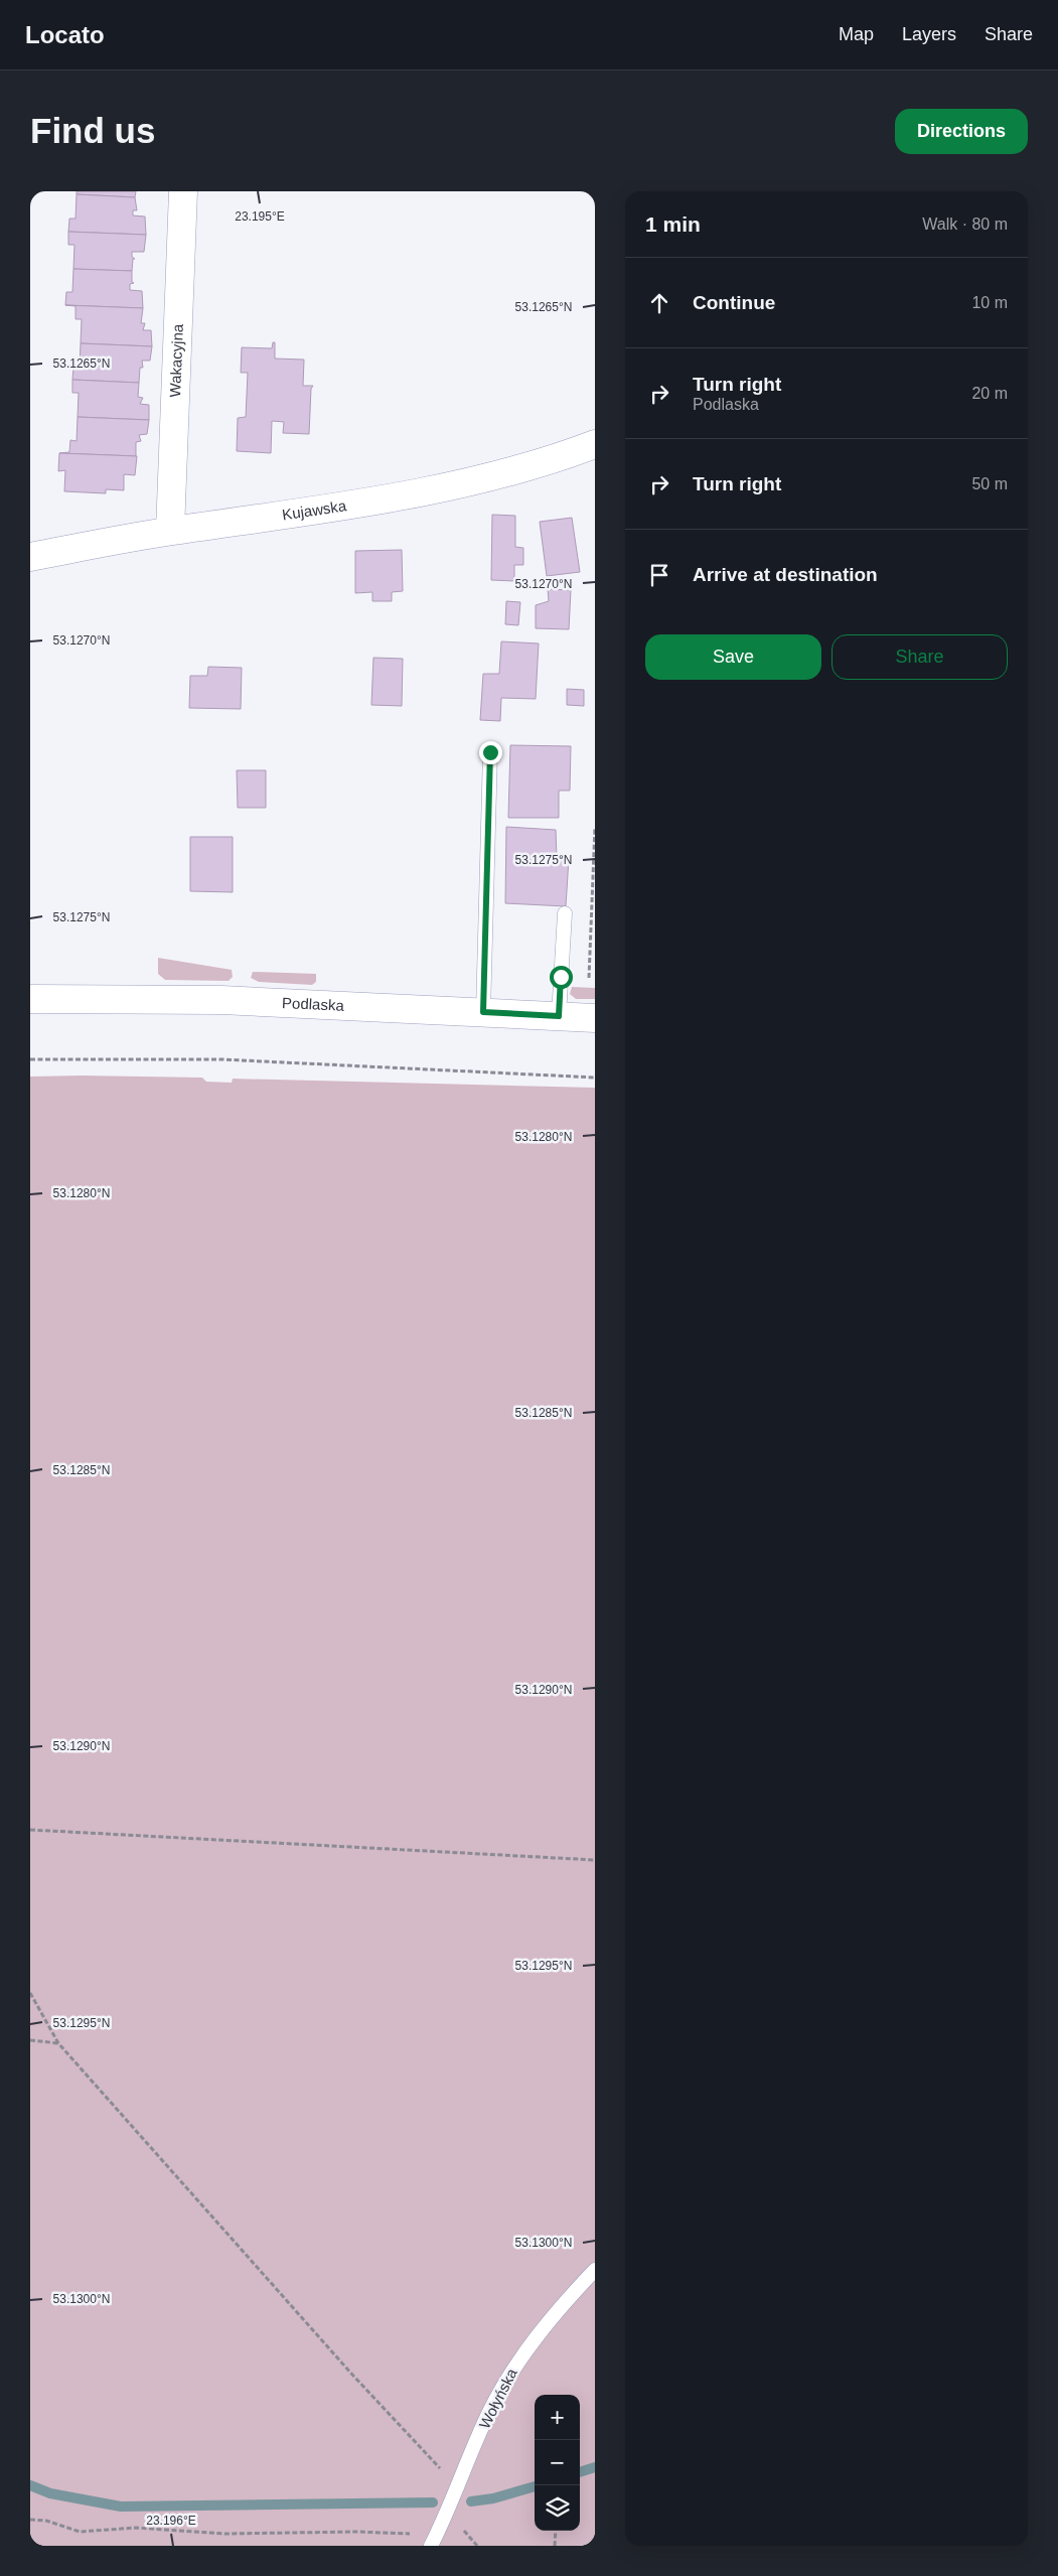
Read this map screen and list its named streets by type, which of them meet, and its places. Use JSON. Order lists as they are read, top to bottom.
{
  "streets": {
    "street": ["Wakacyjna", "Kujawska", "Podlaska"],
    "lane": ["Wołyńska"]
  },
  "crossings": [
    ["Wakacyjna", "Kujawska"]
  ],
  "page": {
    "header": "Locato",
    "nav": ["Map", "Layers", "Share"],
    "buttons": [
      "Directions",
      ["Save", "Share"]
    ],
    "title": "Find us",
    "heading": ["1 min", "Walk · 80 m"],
    "list": [
      ["Continue", "10 m"],
      ["Turn right", "Podlaska", "20 m"],
      ["Turn right", "50 m"],
      "Arrive at destination"
    ],
    "map_buttons": ["+", "−"]
  },
  "coordinates": [
    "23.195°E",
    "53.1265°N",
    "53.1270°N",
    "53.1275°N",
    "53.1280°N",
    "53.1285°N",
    "53.1290°N",
    "53.1295°N",
    "53.1300°N",
    "23.196°E"
  ]
}
